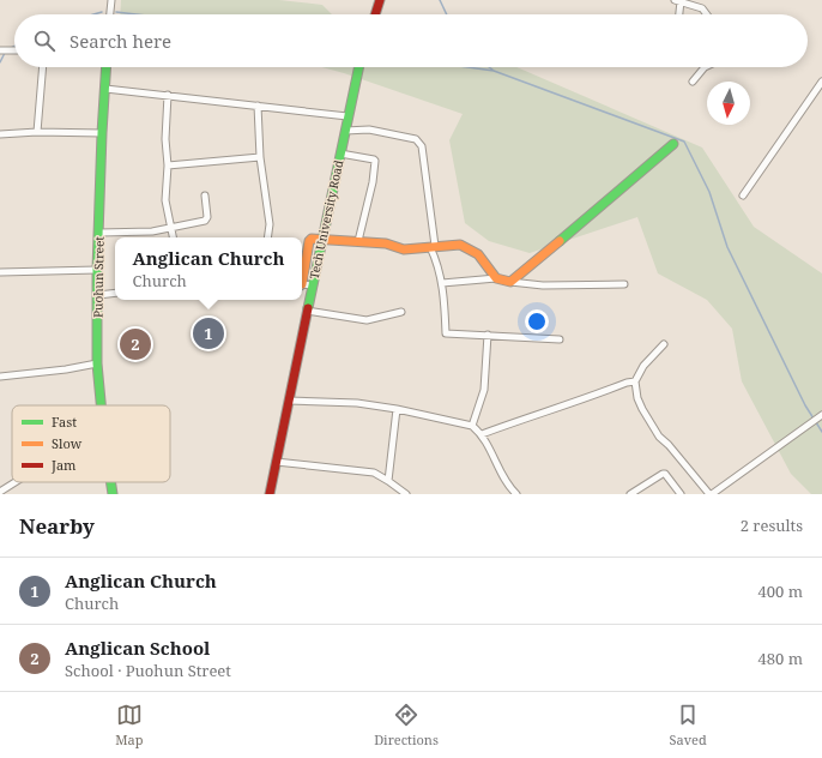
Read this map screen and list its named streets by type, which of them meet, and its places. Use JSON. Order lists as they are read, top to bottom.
{
  "streets": {
    "street": ["Tech University Road", "Puohun Street"]
  },
  "legend": ["Fast", "Slow", "Jam"],
  "north": "bottom",
  "page": {
    "search": "Search here",
    "popup": ["Anglican Church", "Church"],
    "pins": ["1", "2"],
    "heading": ["Nearby", "2 results"],
    "list": [
      {
        "mark": "1",
        "name": "Anglican Church",
        "note": "Church",
        "value": "400 m"
      },
      {
        "mark": "2",
        "name": "Anglican School",
        "note": "School · Puohun Street",
        "value": "480 m"
      }
    ],
    "nav": ["Map", "Directions", "Saved"]
  }
}
